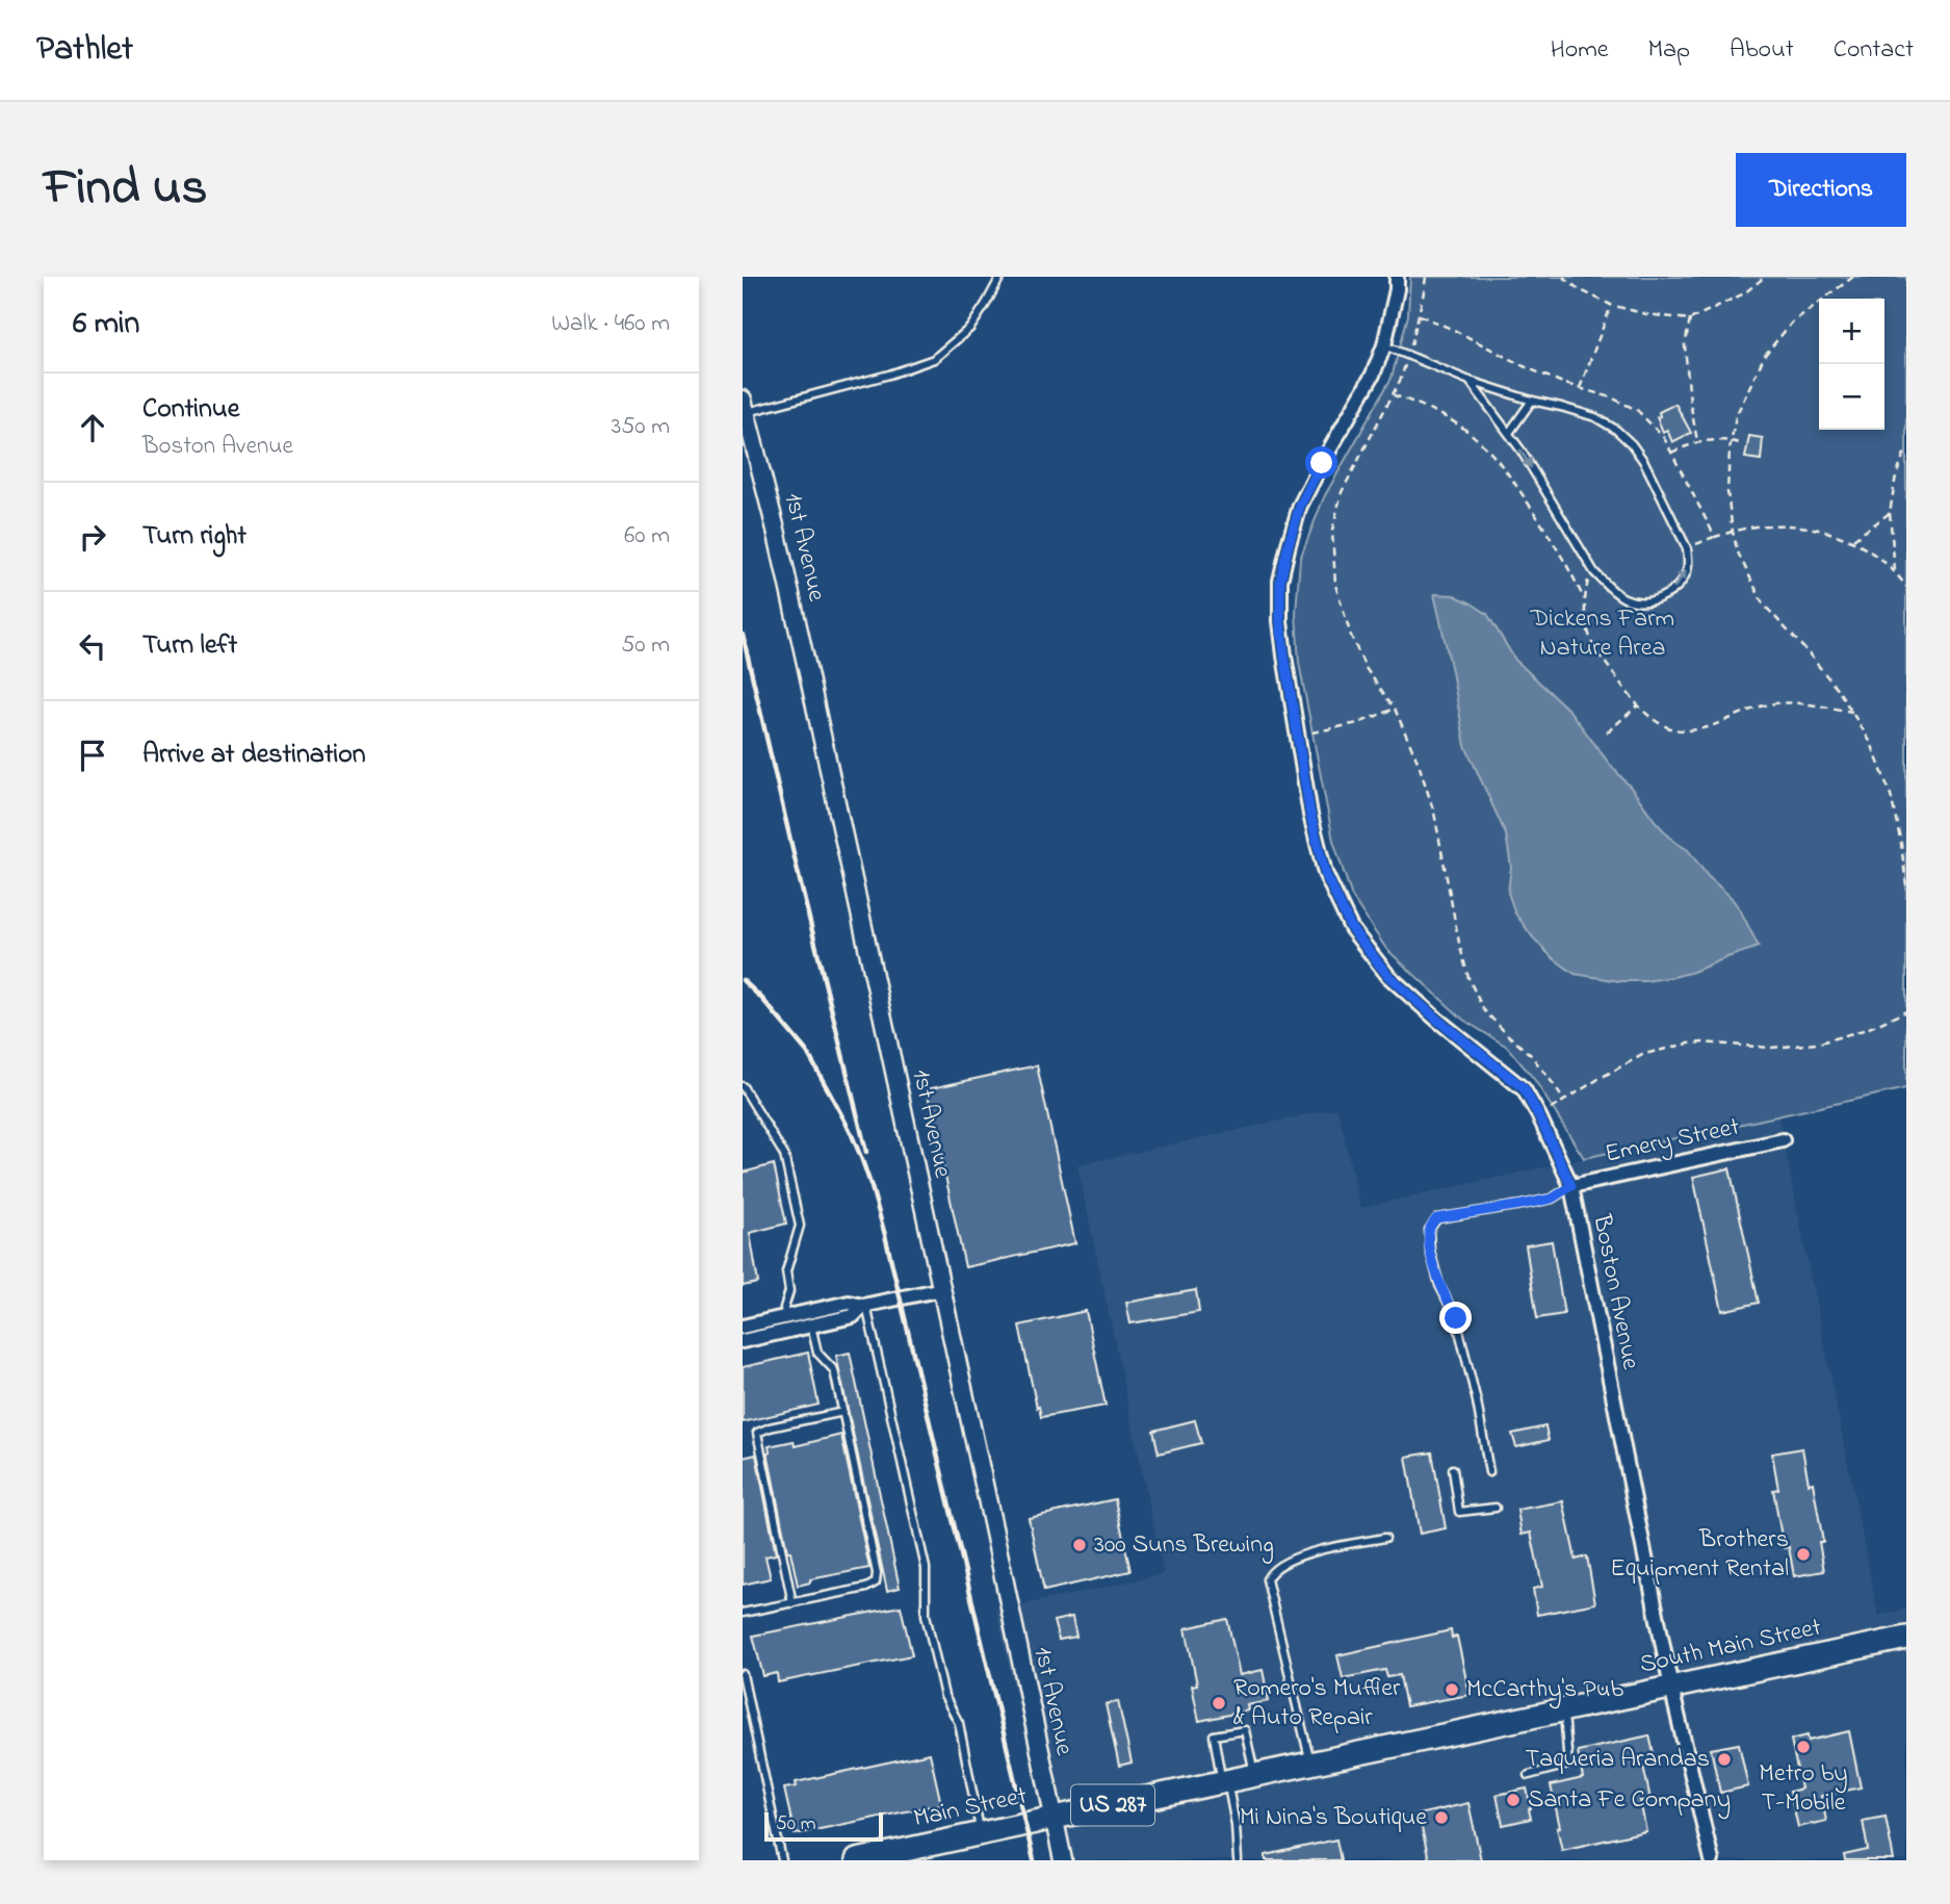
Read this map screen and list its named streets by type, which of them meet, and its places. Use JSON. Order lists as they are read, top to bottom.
{
  "streets": {
    "highway": ["South Main Street", "US 287", "Main Street"],
    "street": ["1st Avenue", "Emery Street", "Boston Avenue"]
  },
  "crossings": [
    ["1st Avenue", "South Main Street"],
    ["1st Avenue", "Main Street"],
    ["Emery Street", "Boston Avenue"],
    ["Boston Avenue", "South Main Street"],
    ["South Main Street", "Main Street"]
  ],
  "parks": ["Dickens Farm Nature Area"],
  "places": [
    "300 Suns Brewing",
    "Brothers Equipment Rental",
    "McCarthy's Pub",
    "Romero's Muffler & Auto Repair",
    "Metro by T-Mobile",
    "Taqueria Arandas",
    "Santa Fe Company",
    "Mi Nina's Boutique"
  ],
  "scale_bar": "50 m",
  "page": {
    "header": "Pathlet",
    "nav": [
      "Home",
      "Map",
      "About",
      "Contact"
    ],
    "title": "Find us",
    "buttons": "Directions",
    "heading": ["6 min", "Walk · 460 m"],
    "map_buttons": ["+", "−"],
    "list": [
      ["Continue", "Boston Avenue", "350 m"],
      ["Turn right", "60 m"],
      ["Turn left", "50 m"],
      "Arrive at destination"
    ],
    "scale": "50 m"
  }
}
